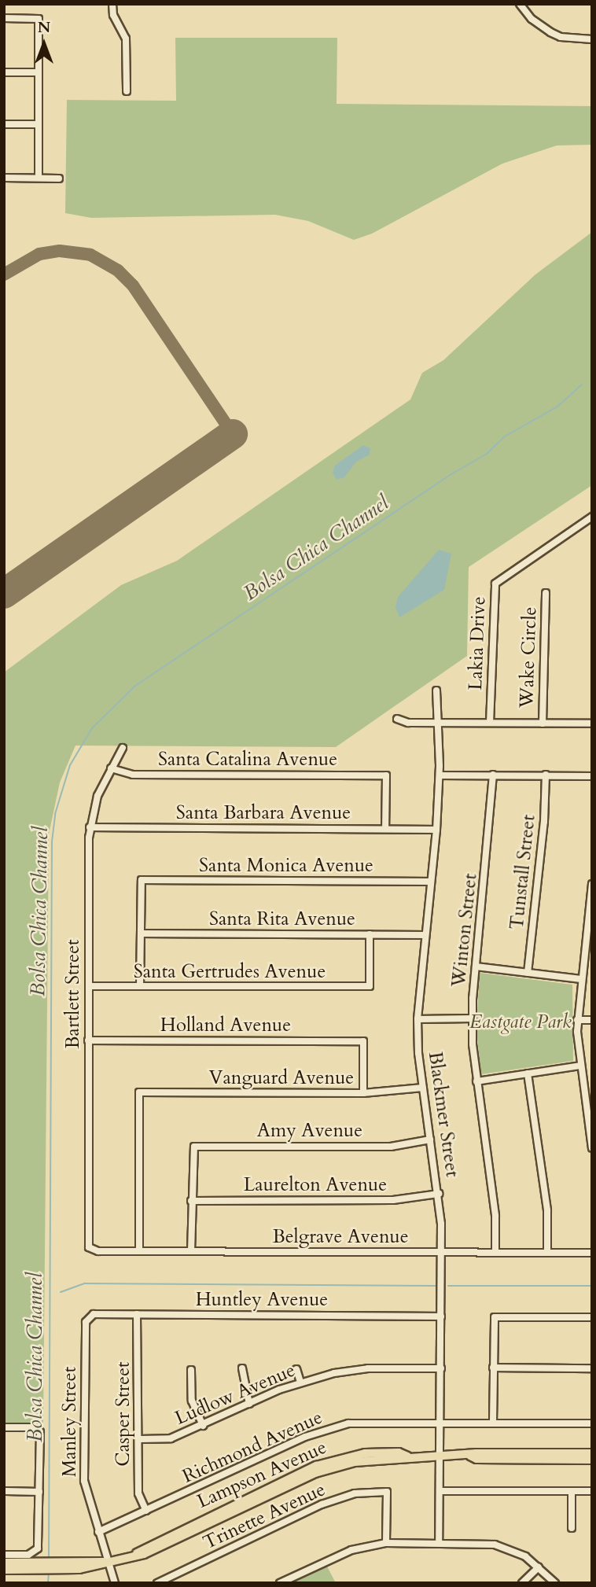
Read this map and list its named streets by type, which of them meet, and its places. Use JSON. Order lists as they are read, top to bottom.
{
  "streets": {
    "main road": ["Lampson Avenue"],
    "street": [
      "Lakia Drive",
      "Wake Circle",
      "Santa Catalina Avenue",
      "Santa Barbara Avenue",
      "Santa Monica Avenue",
      "Tunstall Street",
      "Santa Rita Avenue",
      "Winton Street",
      "Santa Gertrudes Avenue",
      "Bartlett Street",
      "Holland Avenue",
      "Vanguard Avenue",
      "Blackmer Street",
      "Amy Avenue",
      "Laurelton Avenue",
      "Belgrave Avenue",
      "Huntley Avenue",
      "Ludlow Avenue",
      "Casper Street",
      "Manley Street",
      "Richmond Avenue",
      "Trinette Avenue"
    ]
  },
  "crossings": [
    ["Santa Catalina Avenue", "Santa Barbara Avenue"],
    ["Santa Catalina Avenue", "Bartlett Street"],
    ["Santa Barbara Avenue", "Bartlett Street"],
    ["Santa Barbara Avenue", "Blackmer Street"],
    ["Santa Monica Avenue", "Santa Rita Avenue"],
    ["Santa Monica Avenue", "Blackmer Street"],
    ["Santa Rita Avenue", "Santa Gertrudes Avenue"],
    ["Santa Rita Avenue", "Blackmer Street"],
    ["Winton Street", "Belgrave Avenue"],
    ["Santa Gertrudes Avenue", "Bartlett Street"],
    ["Bartlett Street", "Holland Avenue"],
    ["Bartlett Street", "Belgrave Avenue"],
    ["Holland Avenue", "Vanguard Avenue"],
    ["Vanguard Avenue", "Blackmer Street"],
    ["Vanguard Avenue", "Belgrave Avenue"],
    ["Blackmer Street", "Amy Avenue"],
    ["Blackmer Street", "Laurelton Avenue"],
    ["Blackmer Street", "Belgrave Avenue"],
    ["Blackmer Street", "Huntley Avenue"],
    ["Blackmer Street", "Ludlow Avenue"],
    ["Blackmer Street", "Richmond Avenue"],
    ["Blackmer Street", "Lampson Avenue"],
    ["Amy Avenue", "Laurelton Avenue"],
    ["Huntley Avenue", "Casper Street"],
    ["Huntley Avenue", "Manley Street"],
    ["Ludlow Avenue", "Casper Street"],
    ["Casper Street", "Richmond Avenue"],
    ["Manley Street", "Richmond Avenue"],
    ["Manley Street", "Lampson Avenue"]
  ],
  "water": ["Bolsa Chica Channel"],
  "parks": ["Eastgate Park"],
  "north": "top"
}
